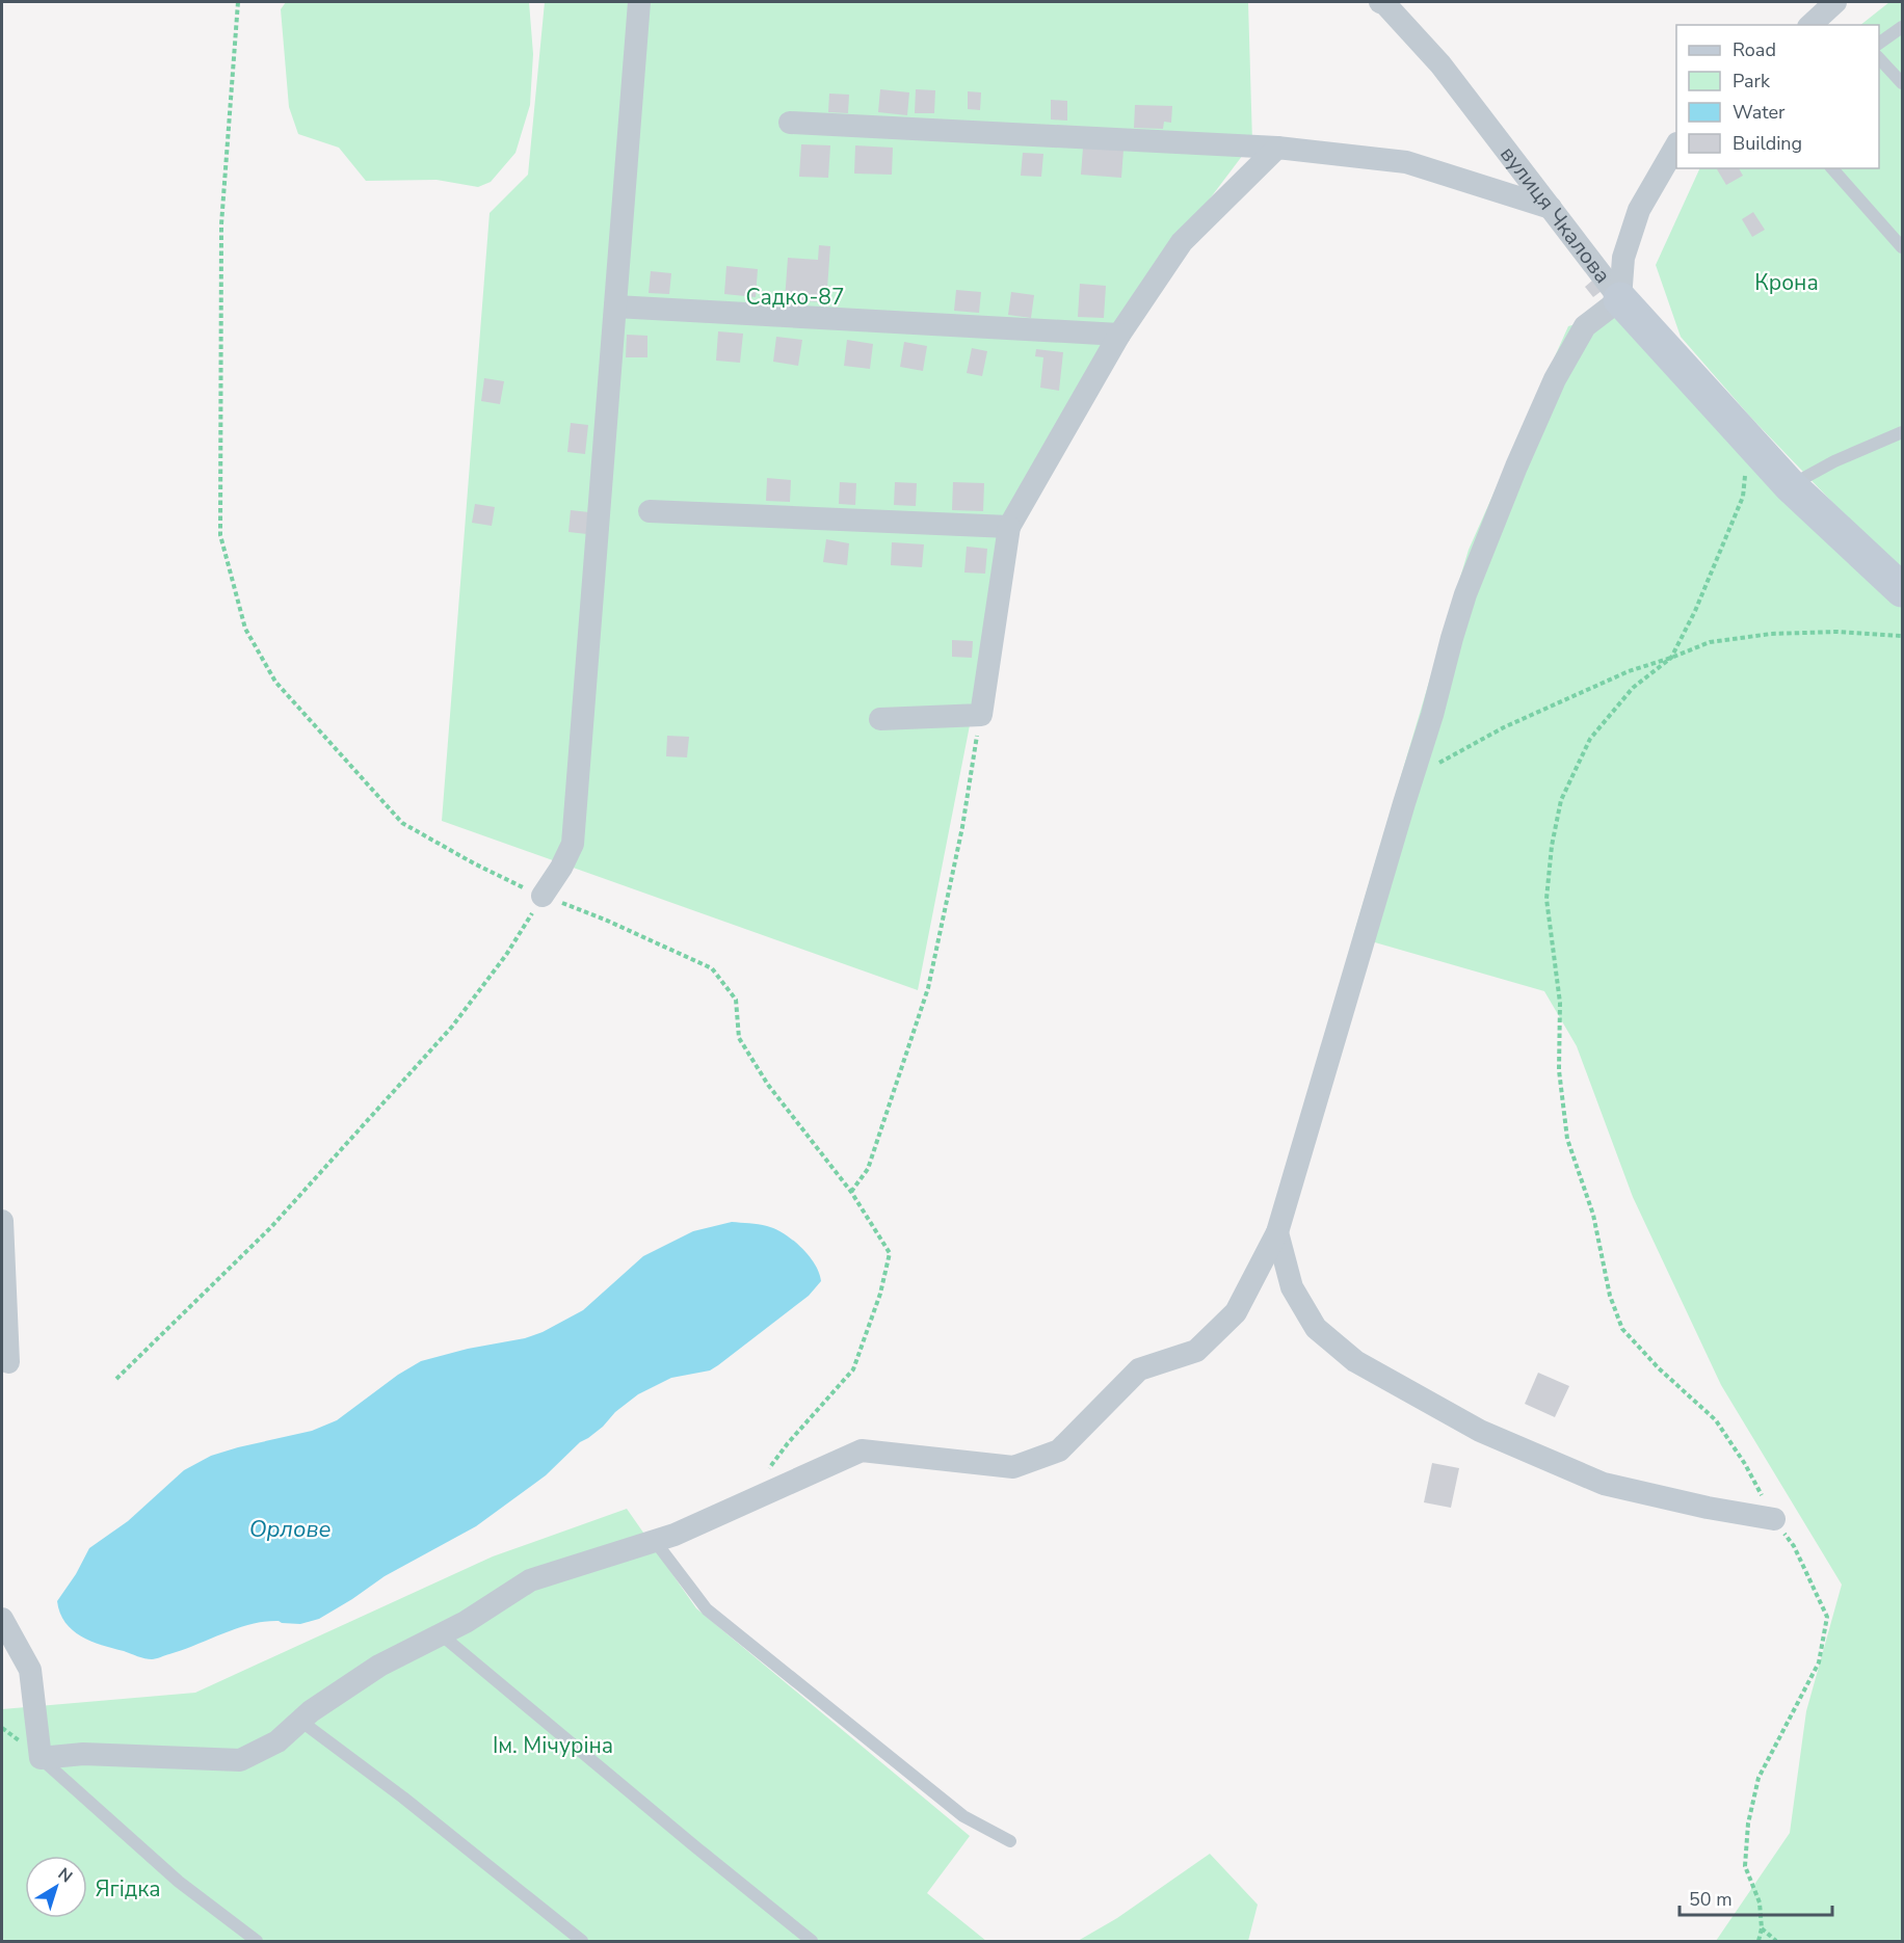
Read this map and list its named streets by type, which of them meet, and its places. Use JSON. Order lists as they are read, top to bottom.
{
  "streets": {
    "street": ["вулиця Чкалова"]
  },
  "water": ["Орлове"],
  "parks": [
    "Крона",
    "Садко-87",
    "Ім. Мічуріна",
    "Ягідка"
  ],
  "legend": [
    "Road",
    "Park",
    "Water",
    "Building"
  ],
  "scale_bar": "50 m",
  "north": "top right"
}
